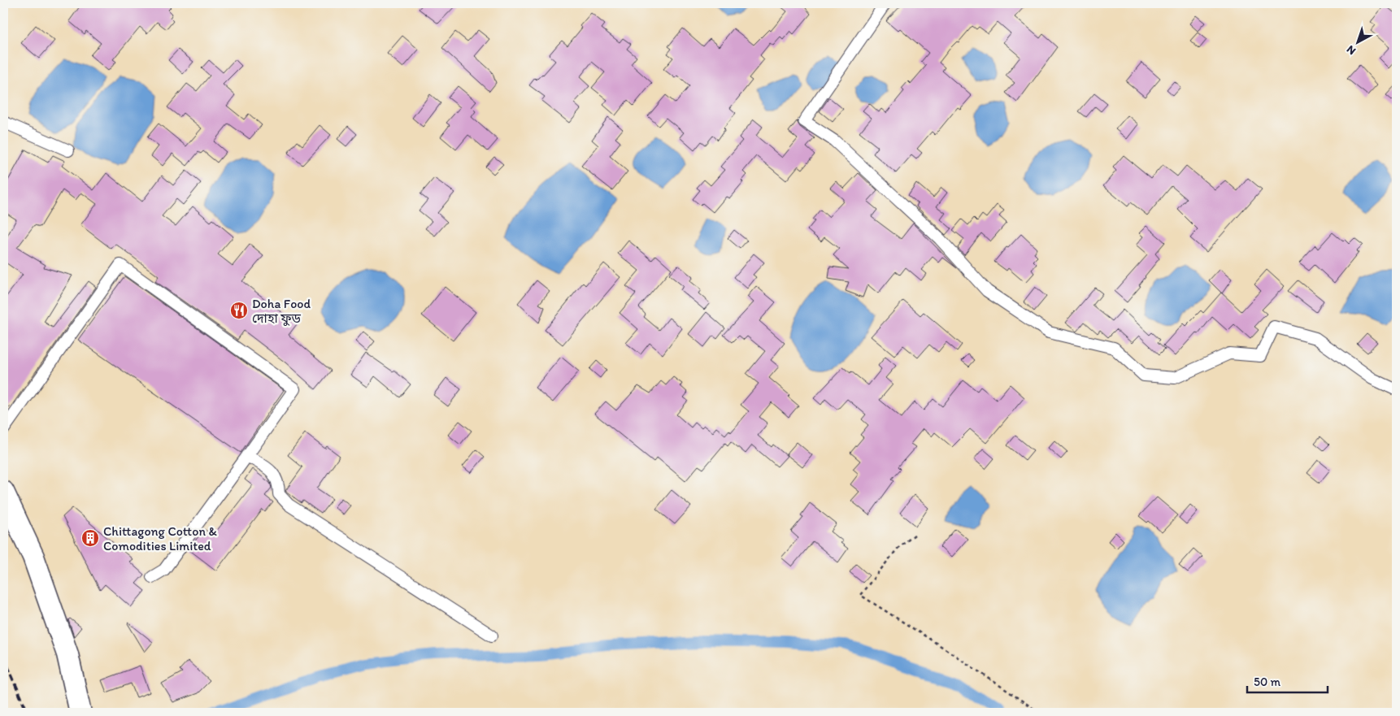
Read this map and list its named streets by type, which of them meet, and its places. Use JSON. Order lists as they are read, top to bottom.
{
  "places": {
    "restaurant": ["Doha Food দোহা ফুড"],
    "building": ["Chittagong Cotton & Comodities Limited"]
  },
  "scale_bar": "50 m",
  "north": "bottom left"
}
